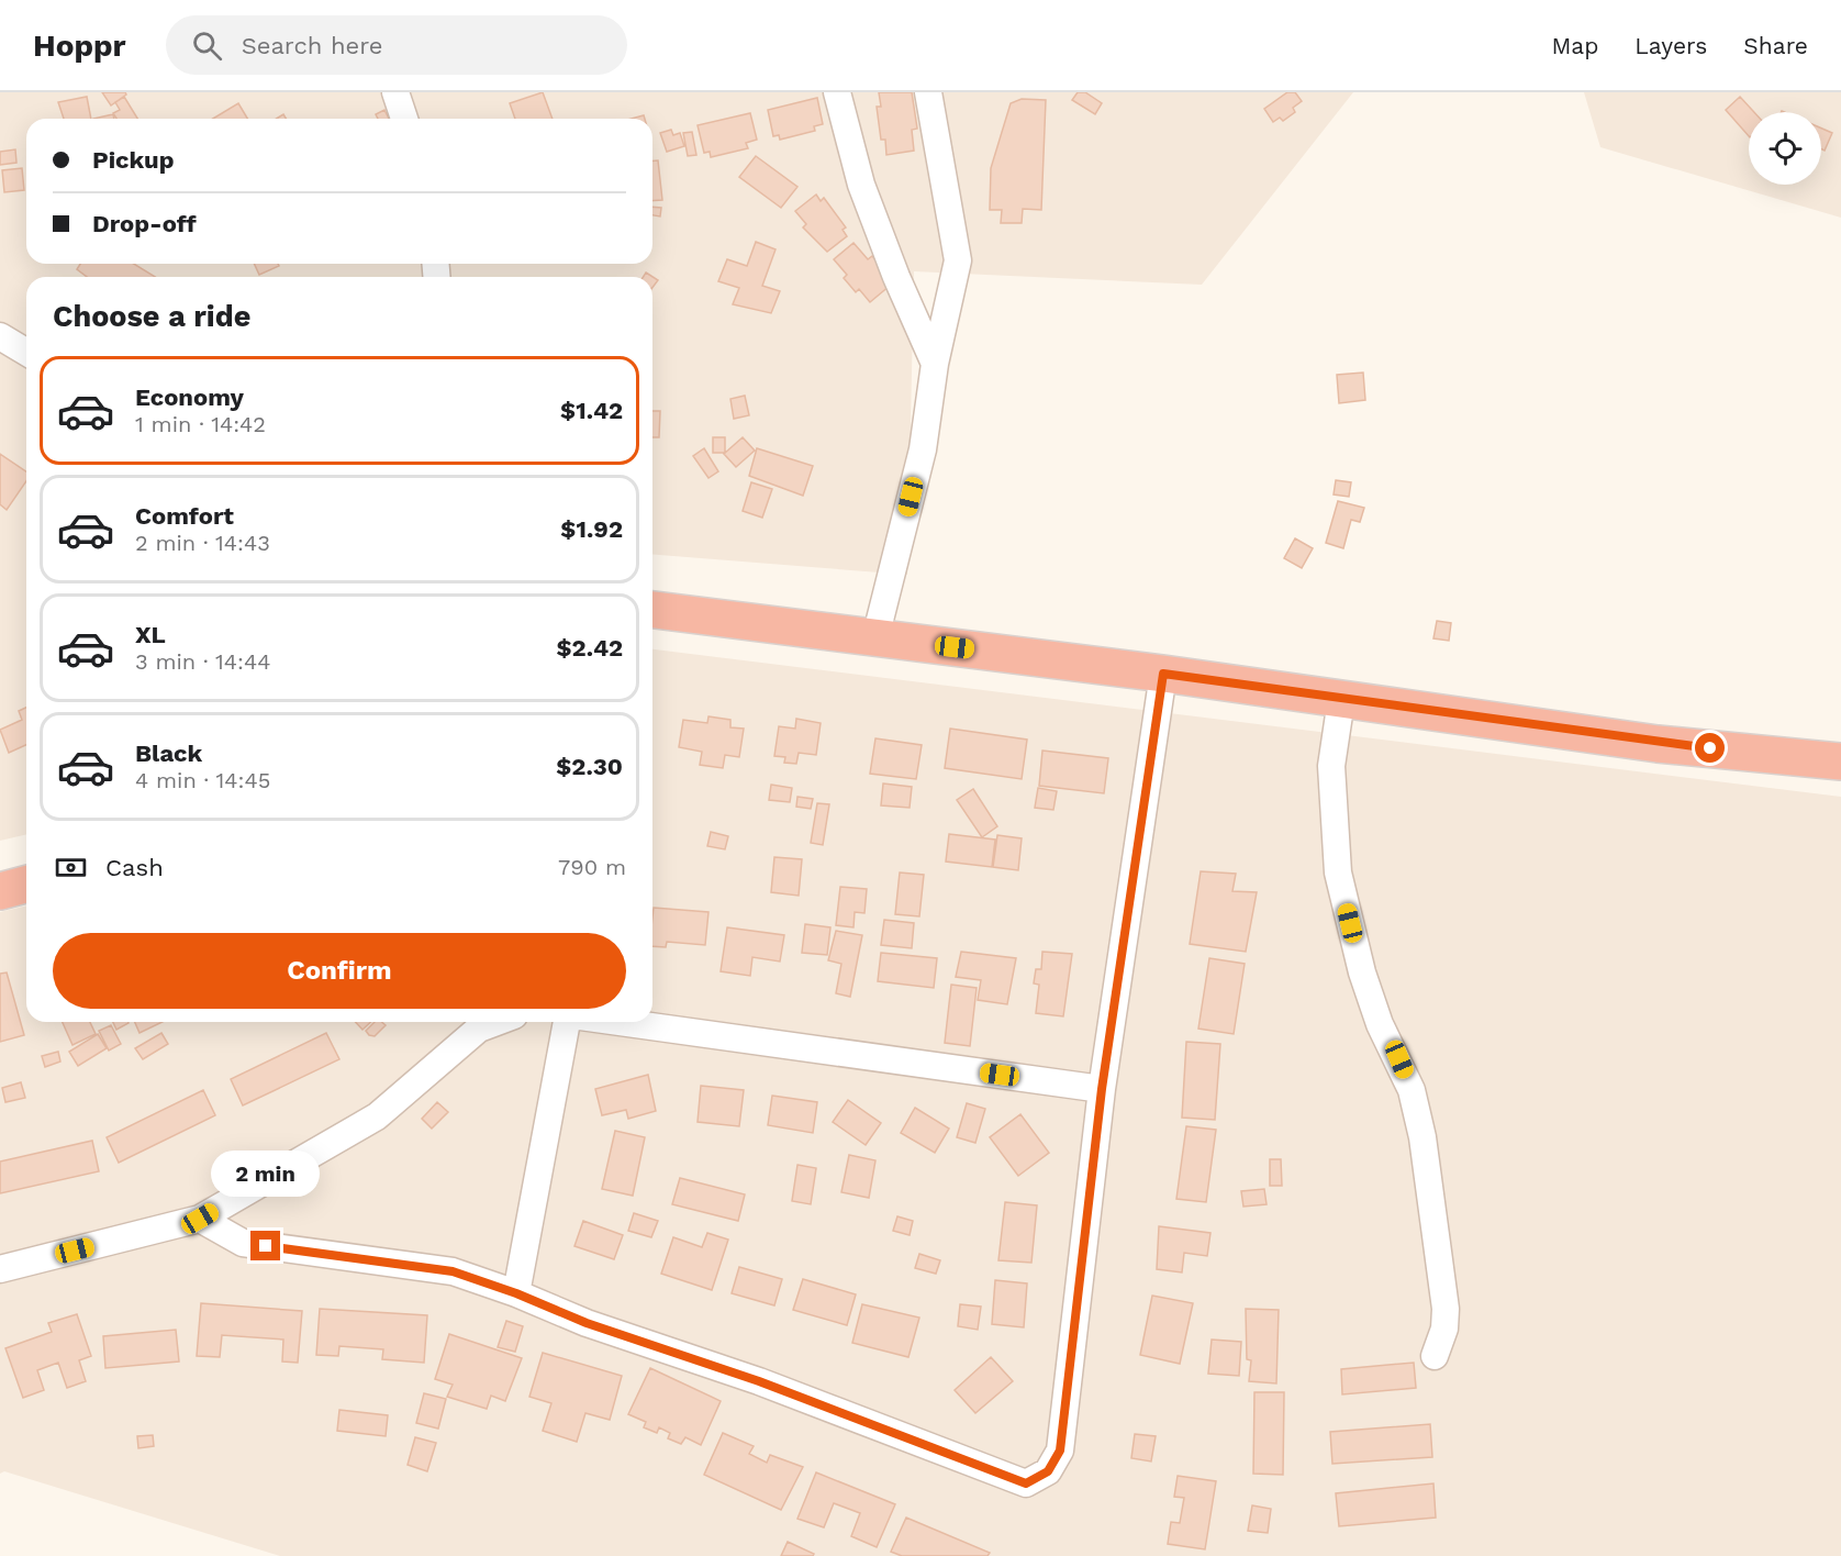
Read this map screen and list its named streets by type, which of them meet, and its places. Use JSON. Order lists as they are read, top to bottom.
{
  "page": {
    "header": "Hoppr",
    "search": "Search here",
    "nav": ["Map", "Layers", "Share"],
    "banner": ["Pickup", "Drop-off"],
    "heading": "Choose a ride",
    "list": [
      {
        "name": "Economy",
        "note": "1 min · 14:42",
        "value": "$1.42"
      },
      {
        "name": "Comfort",
        "note": "2 min · 14:43",
        "value": "$1.92"
      },
      {
        "name": "XL",
        "note": "3 min · 14:44",
        "value": "$2.42"
      },
      {
        "name": "Black",
        "note": "4 min · 14:45",
        "value": "$2.30"
      }
    ],
    "pay": ["Cash", "790 m"],
    "buttons": "Confirm",
    "bubble": "2 min"
  }
}
